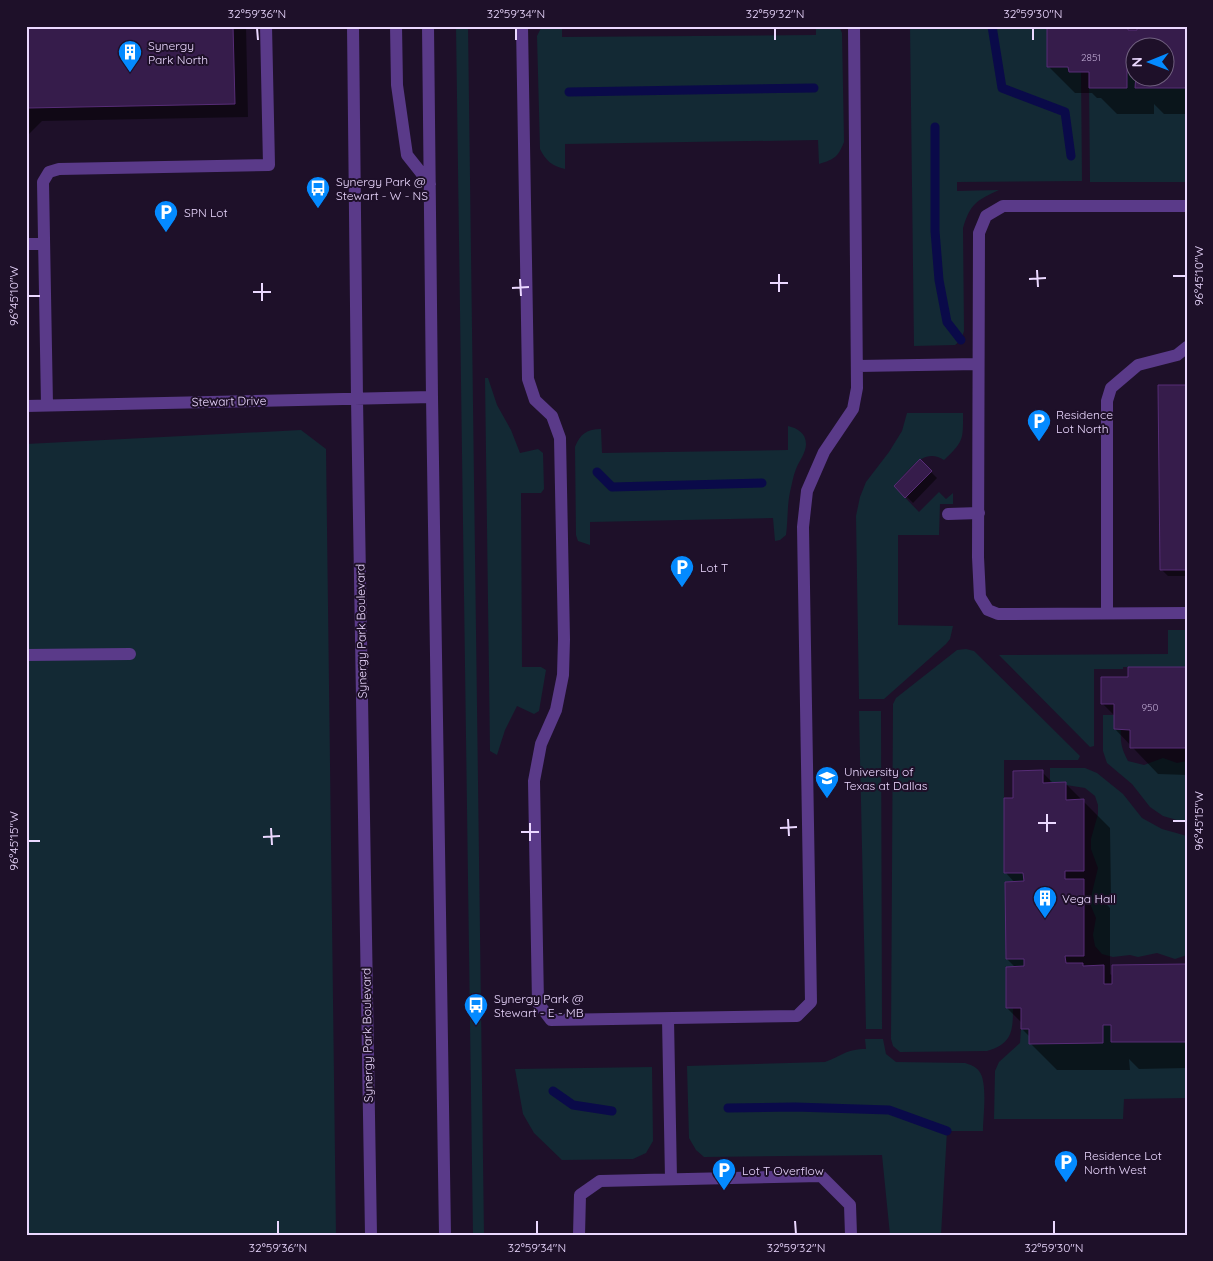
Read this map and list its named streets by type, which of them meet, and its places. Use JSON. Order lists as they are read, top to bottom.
{
  "streets": {
    "street": ["Stewart Drive", "Synergy Park Boulevard"]
  },
  "crossings": [
    ["Stewart Drive", "Synergy Park Boulevard"]
  ],
  "places": {
    "building": ["Synergy Park North", "Vega Hall"],
    "bus stop": ["Synergy Park @ Stewart - W - NS", "Synergy Park @ Stewart - E - MB"],
    "parking": [
      "SPN Lot",
      "Residence Lot North",
      "Lot T",
      "Residence Lot North West",
      "Lot T Overflow"
    ],
    "school or university": ["University of Texas at Dallas"]
  },
  "house_numbers": ["2851", "950"],
  "north": "left",
  "coordinates": [
    "32°59'36\"N",
    "32°59'34\"N",
    "32°59'32\"N",
    "32°59'30\"N",
    "96°45'10\"W",
    "96°45'15\"W"
  ]
}
